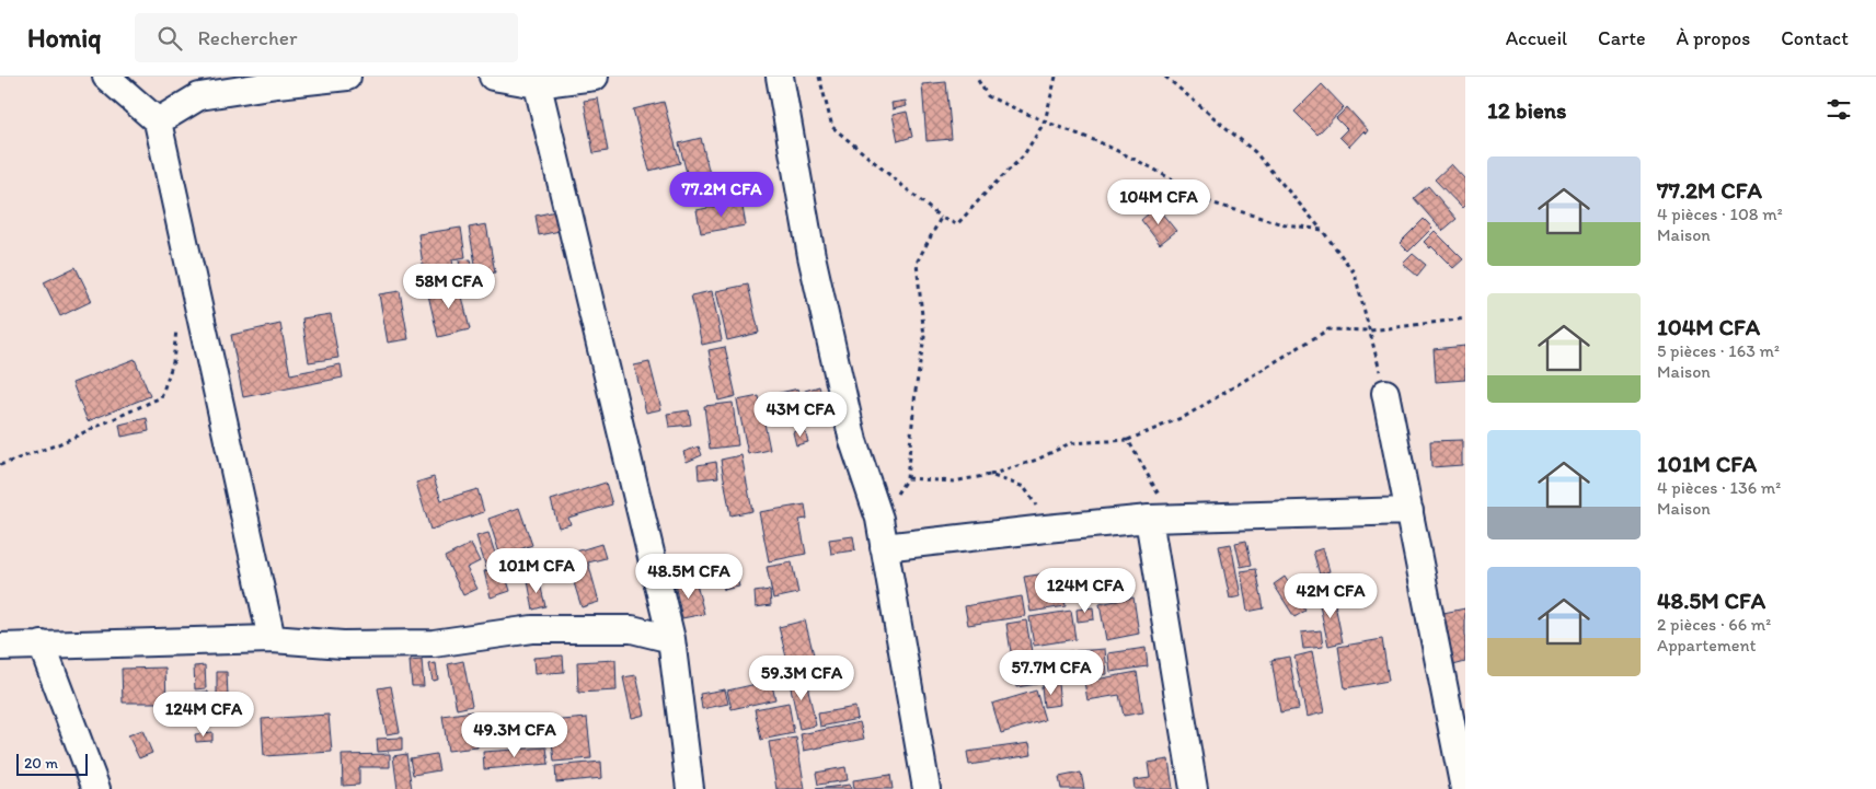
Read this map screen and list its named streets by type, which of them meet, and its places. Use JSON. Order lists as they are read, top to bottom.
{
  "scale_bar": "20 m",
  "page": {
    "header": "Homiq",
    "search": "Rechercher",
    "nav": [
      "Accueil",
      "Carte",
      "À propos",
      "Contact"
    ],
    "heading": "12 biens",
    "list": [
      {
        "name": "77.2M CFA",
        "note": "4 pièces · 108 m² · Maison"
      },
      {
        "name": "104M CFA",
        "note": "5 pièces · 163 m² · Maison"
      },
      {
        "name": "101M CFA",
        "note": "4 pièces · 136 m² · Maison"
      },
      {
        "name": "48.5M CFA",
        "note": "2 pièces · 66 m² · Appartement"
      }
    ],
    "price": [
      "77.2M CFA",
      "104M CFA",
      "58M CFA",
      "43M CFA",
      "101M CFA",
      "48.5M CFA",
      "124M CFA",
      "42M CFA",
      "57.7M CFA",
      "59.3M CFA",
      "124M CFA",
      "49.3M CFA"
    ],
    "scale": "20 m"
  }
}
